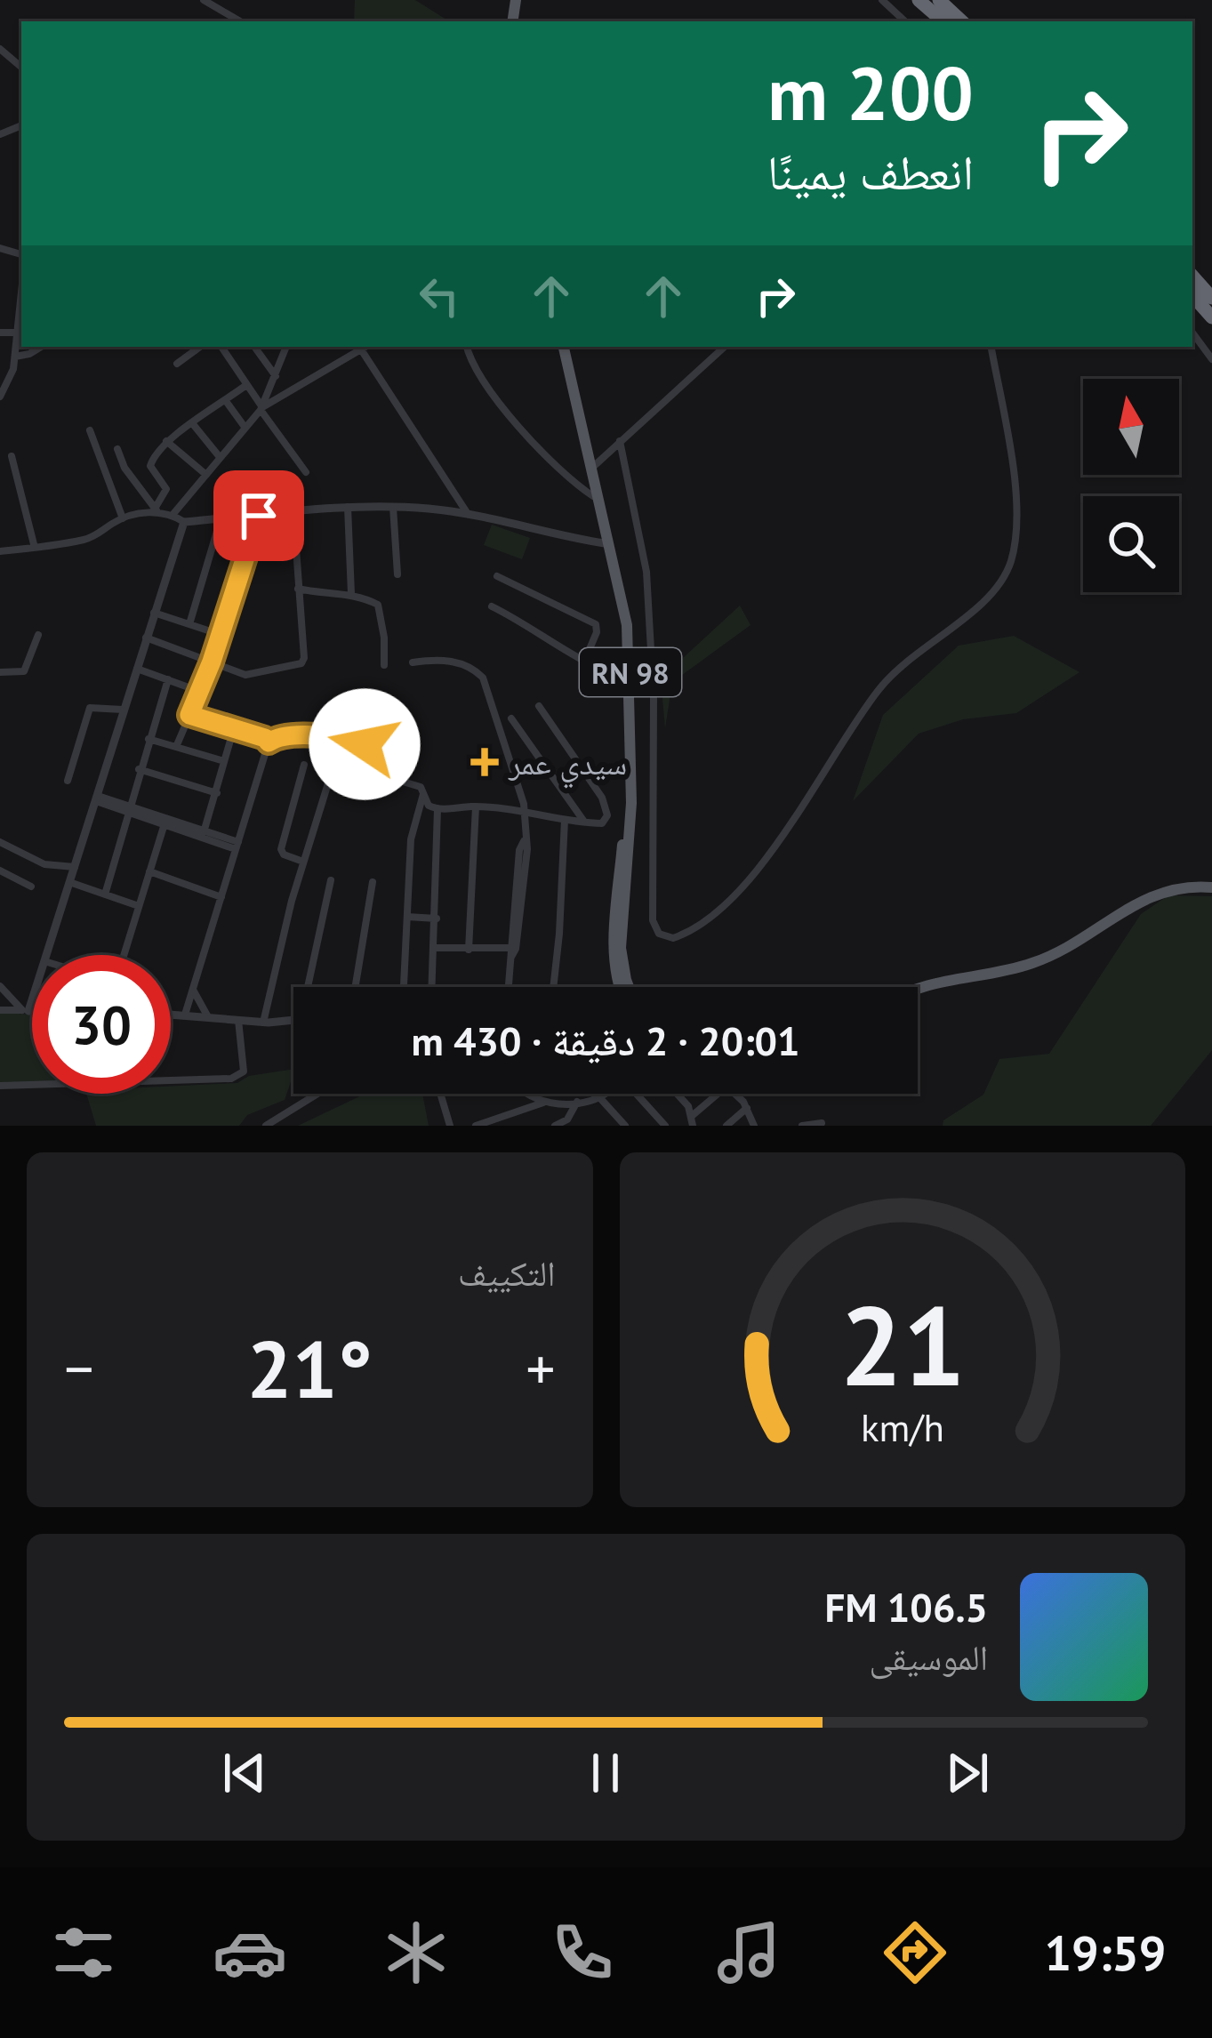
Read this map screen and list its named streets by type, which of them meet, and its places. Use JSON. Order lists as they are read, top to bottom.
{
  "streets": {
    "main road": ["RN 98"]
  },
  "places": {
    "health": ["سيدي عمر"]
  },
  "north": "top",
  "page": {
    "turn": ["200 m", "انعطف يمينًا"],
    "limit": "30",
    "trip": "20:01 · 2 دقيقة · 430 m",
    "tile": "التكييف",
    "heat": ["−", "21°", "+"],
    "song": ["106.5 FM", "الموسيقى"],
    "tabs": "19:59",
    "gauge": ["21", "km/h"]
  }
}
